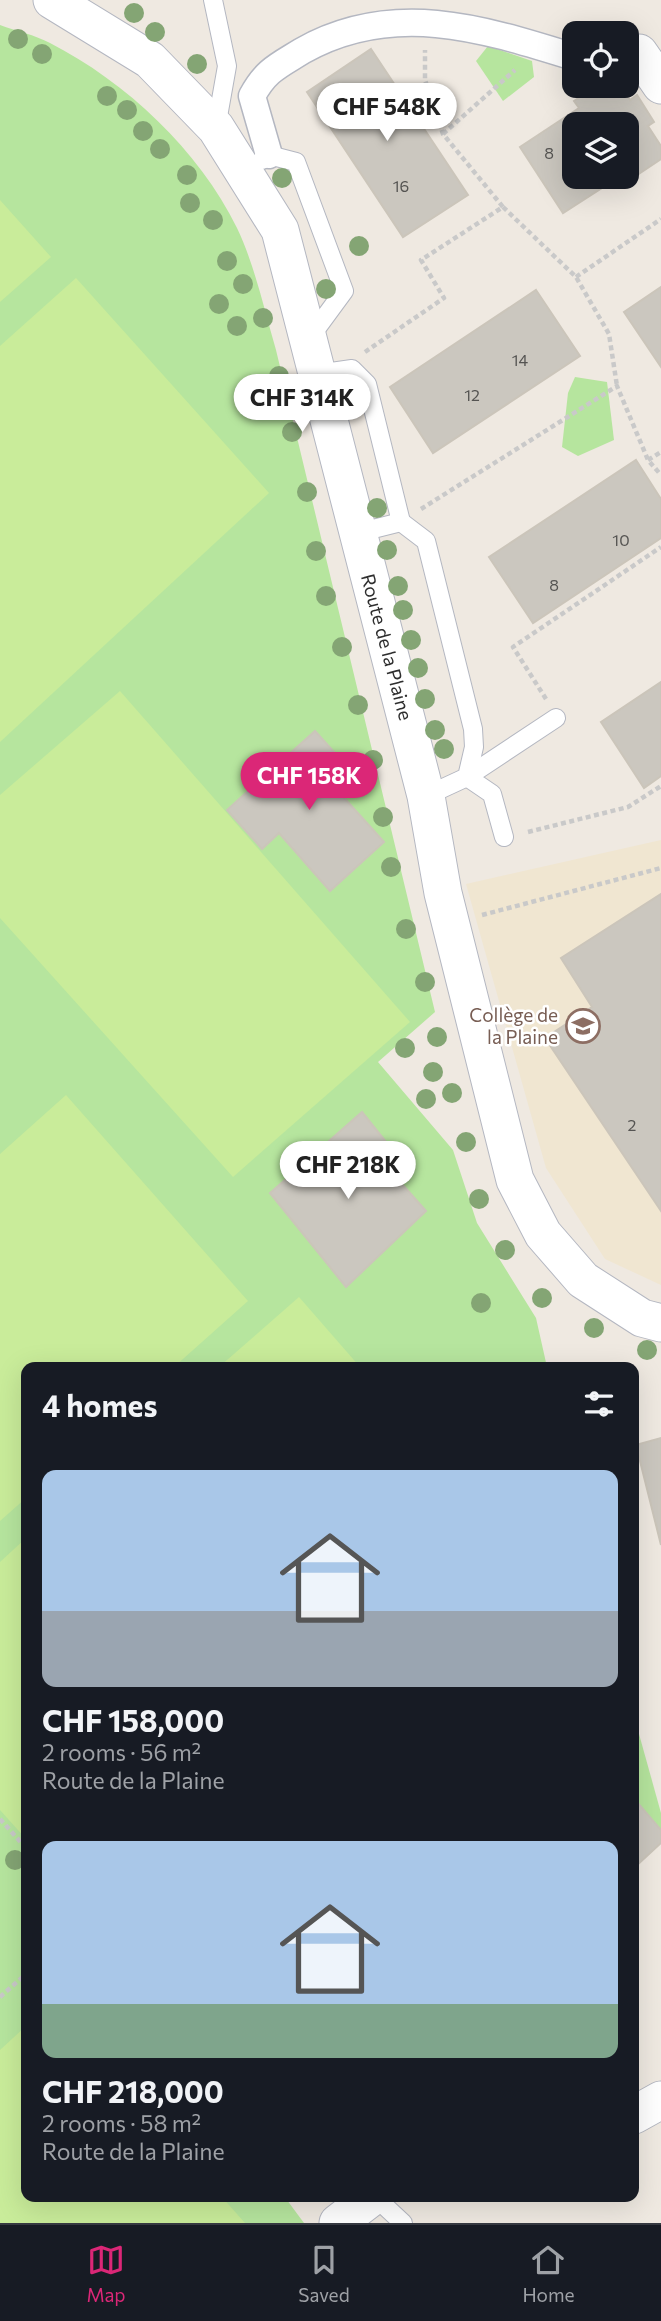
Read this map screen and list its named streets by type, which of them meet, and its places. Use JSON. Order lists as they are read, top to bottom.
{
  "streets": {
    "street": ["Route de la Plaine"]
  },
  "places": {
    "school or university": ["Collège de la Plaine"]
  },
  "house_numbers": [
    "8",
    "16",
    "14",
    "12",
    "10",
    "8",
    "2"
  ],
  "page": {
    "price": [
      "CHF 548K",
      "CHF 314K",
      "CHF 158K",
      "CHF 218K"
    ],
    "heading": "4 homes",
    "list": [
      {
        "name": "CHF 158,000",
        "note": "2 rooms · 56 m² · Route de la Plaine"
      },
      {
        "name": "CHF 218,000",
        "note": "2 rooms · 58 m² · Route de la Plaine"
      }
    ],
    "tabs": ["Map", "Saved", "Home"]
  }
}
